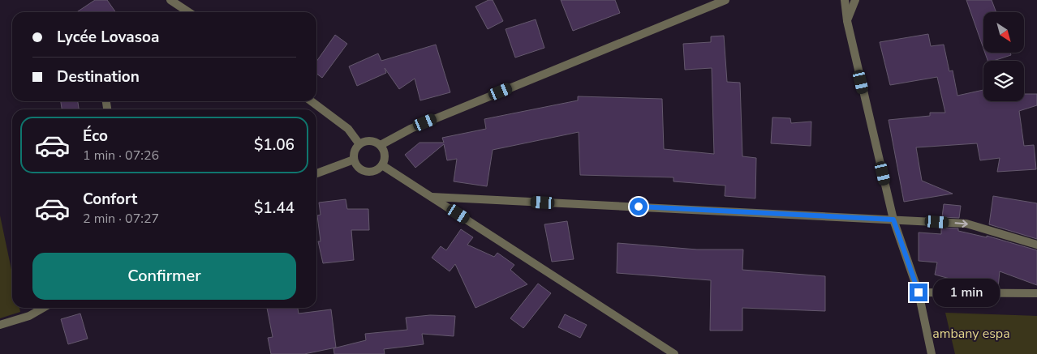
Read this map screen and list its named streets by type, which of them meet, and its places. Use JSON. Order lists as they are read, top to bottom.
{
  "parks": ["ambany espa"],
  "north": "bottom right",
  "page": {
    "banner": ["Lycée Lovasoa", "Destination"],
    "list": [
      {
        "name": "Éco",
        "note": "1 min · 07:26",
        "value": "$1.06"
      },
      {
        "name": "Confort",
        "note": "2 min · 07:27",
        "value": "$1.44"
      }
    ],
    "buttons": "Confirmer",
    "bubble": "1 min"
  }
}
